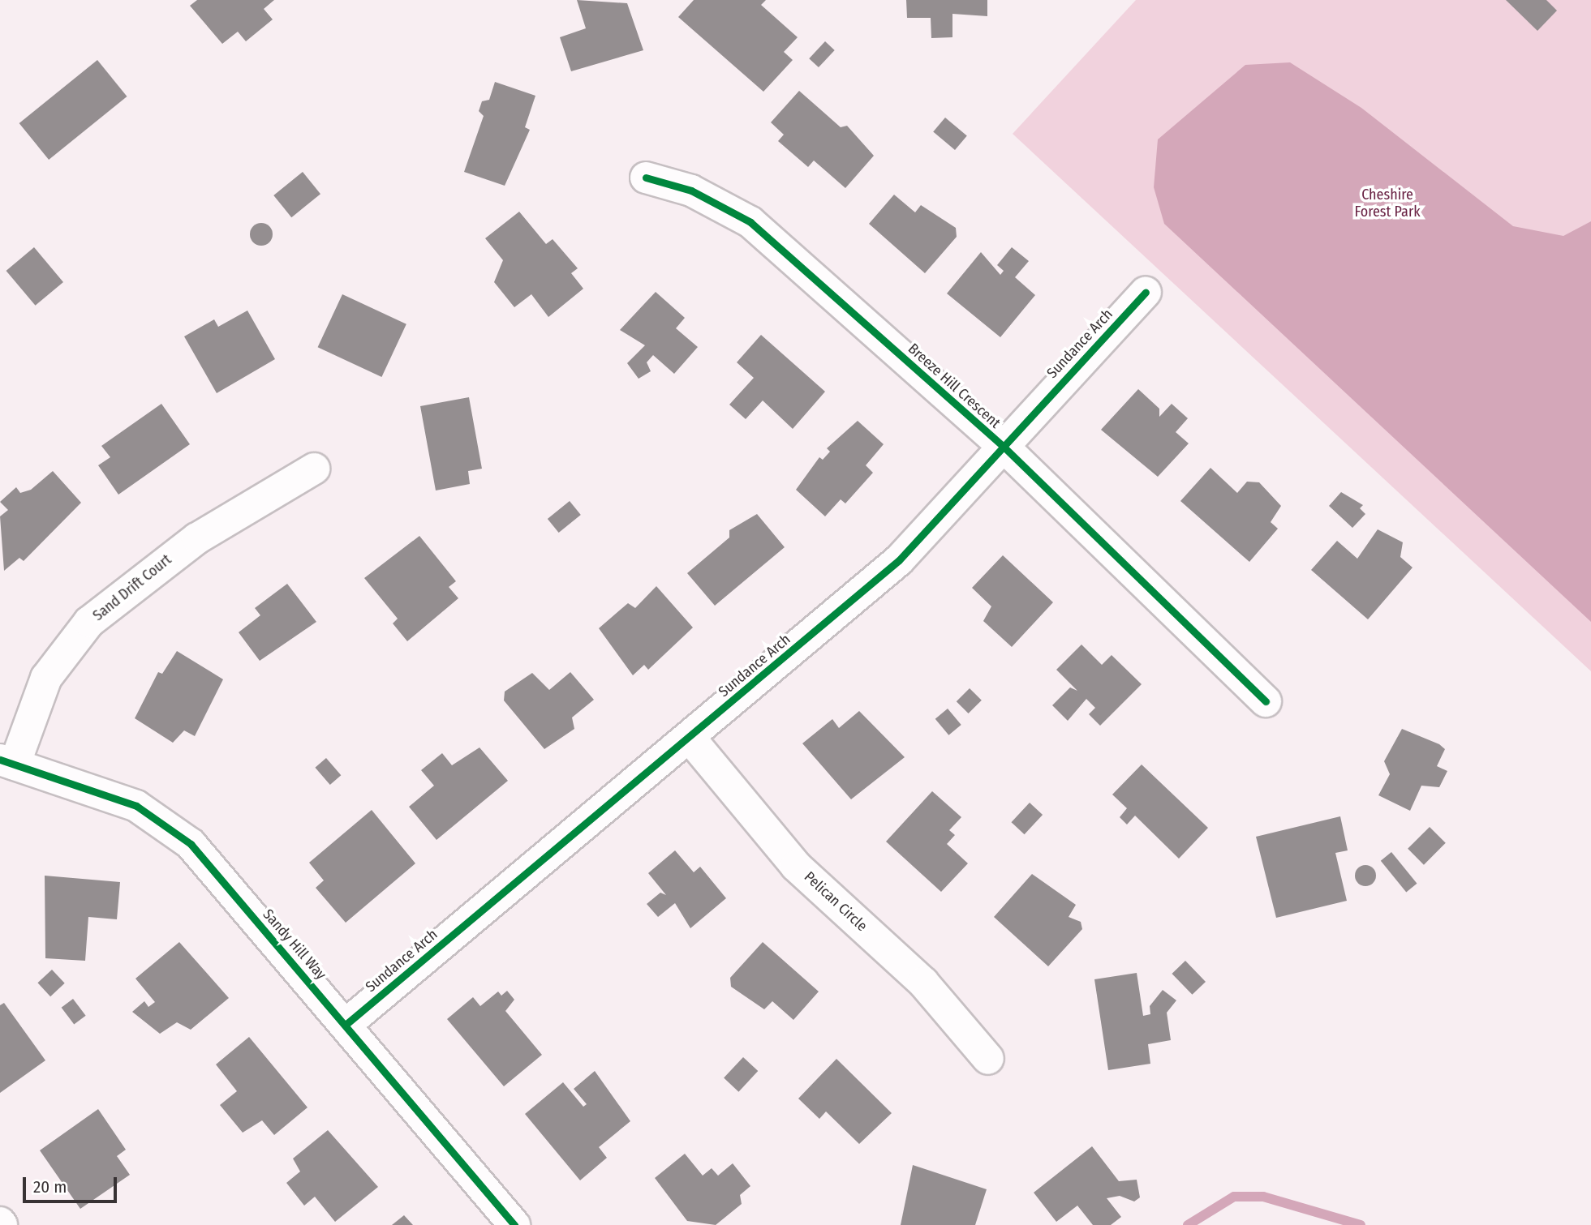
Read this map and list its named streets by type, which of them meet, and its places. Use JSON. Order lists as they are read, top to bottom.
{
  "streets": {
    "street": [
      "Sundance Arch",
      "Breeze Hill Crescent",
      "Sand Drift Court",
      "Pelican Circle",
      "Sandy Hill Way"
    ]
  },
  "crossings": [
    ["Sundance Arch", "Breeze Hill Crescent"],
    ["Sundance Arch", "Pelican Circle"],
    ["Sundance Arch", "Sandy Hill Way"],
    ["Sand Drift Court", "Sandy Hill Way"]
  ],
  "parks": ["Cheshire Forest Park"],
  "scale_bar": "20 m"
}
